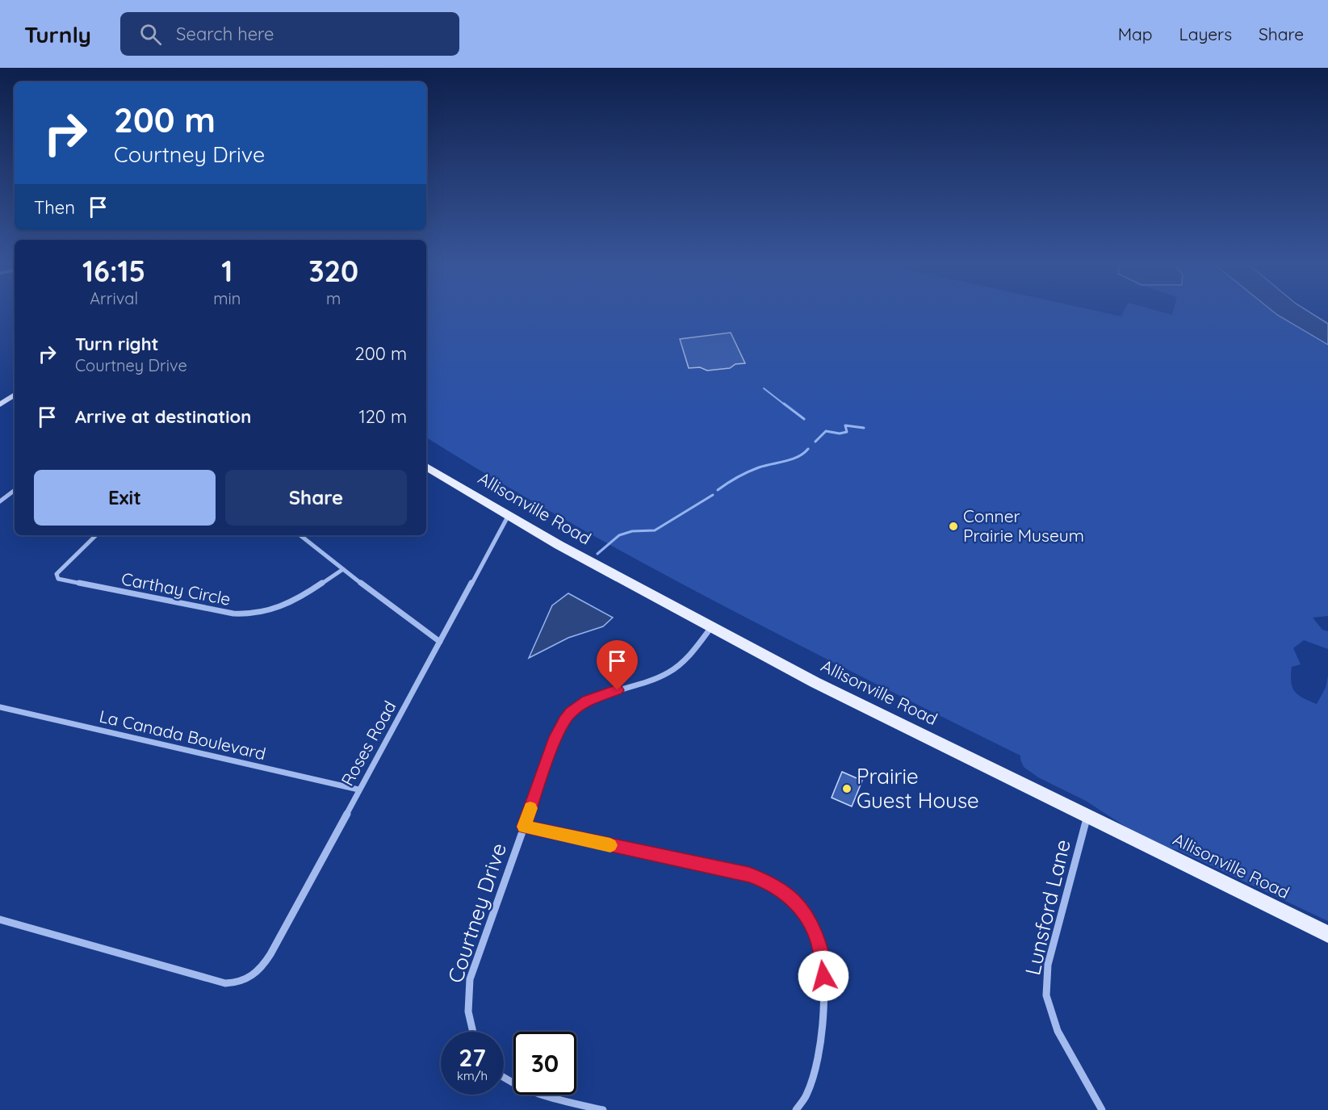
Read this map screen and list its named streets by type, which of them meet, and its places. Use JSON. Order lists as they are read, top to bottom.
{
  "streets": {
    "main road": ["Allisonville Road"],
    "street": [
      "Carthay Circle",
      "La Canada Boulevard",
      "Roses Road",
      "Lunsford Lane",
      "Courtney Drive"
    ]
  },
  "crossings": [
    ["Allisonville Road", "Roses Road"],
    ["Allisonville Road", "Lunsford Lane"],
    ["Allisonville Road", "Courtney Drive"],
    ["La Canada Boulevard", "Roses Road"]
  ],
  "places": ["Conner Prairie Museum", "Prairie Guest House"],
  "page": {
    "header": "Turnly",
    "search": "Search here",
    "nav": ["Map", "Layers", "Share"],
    "turn": ["200 m", "Courtney Drive"],
    "then": "Then",
    "eta": [
      "16:15",
      "Arrival",
      "1",
      "min",
      "320",
      "m"
    ],
    "list": [
      {
        "name": "Turn right",
        "note": "Courtney Drive",
        "value": "200 m"
      },
      {
        "name": "Arrive at destination",
        "value": "120 m"
      }
    ],
    "buttons": ["Exit", "Share"],
    "speed": "27 km/h",
    "limit": "30"
  }
}
